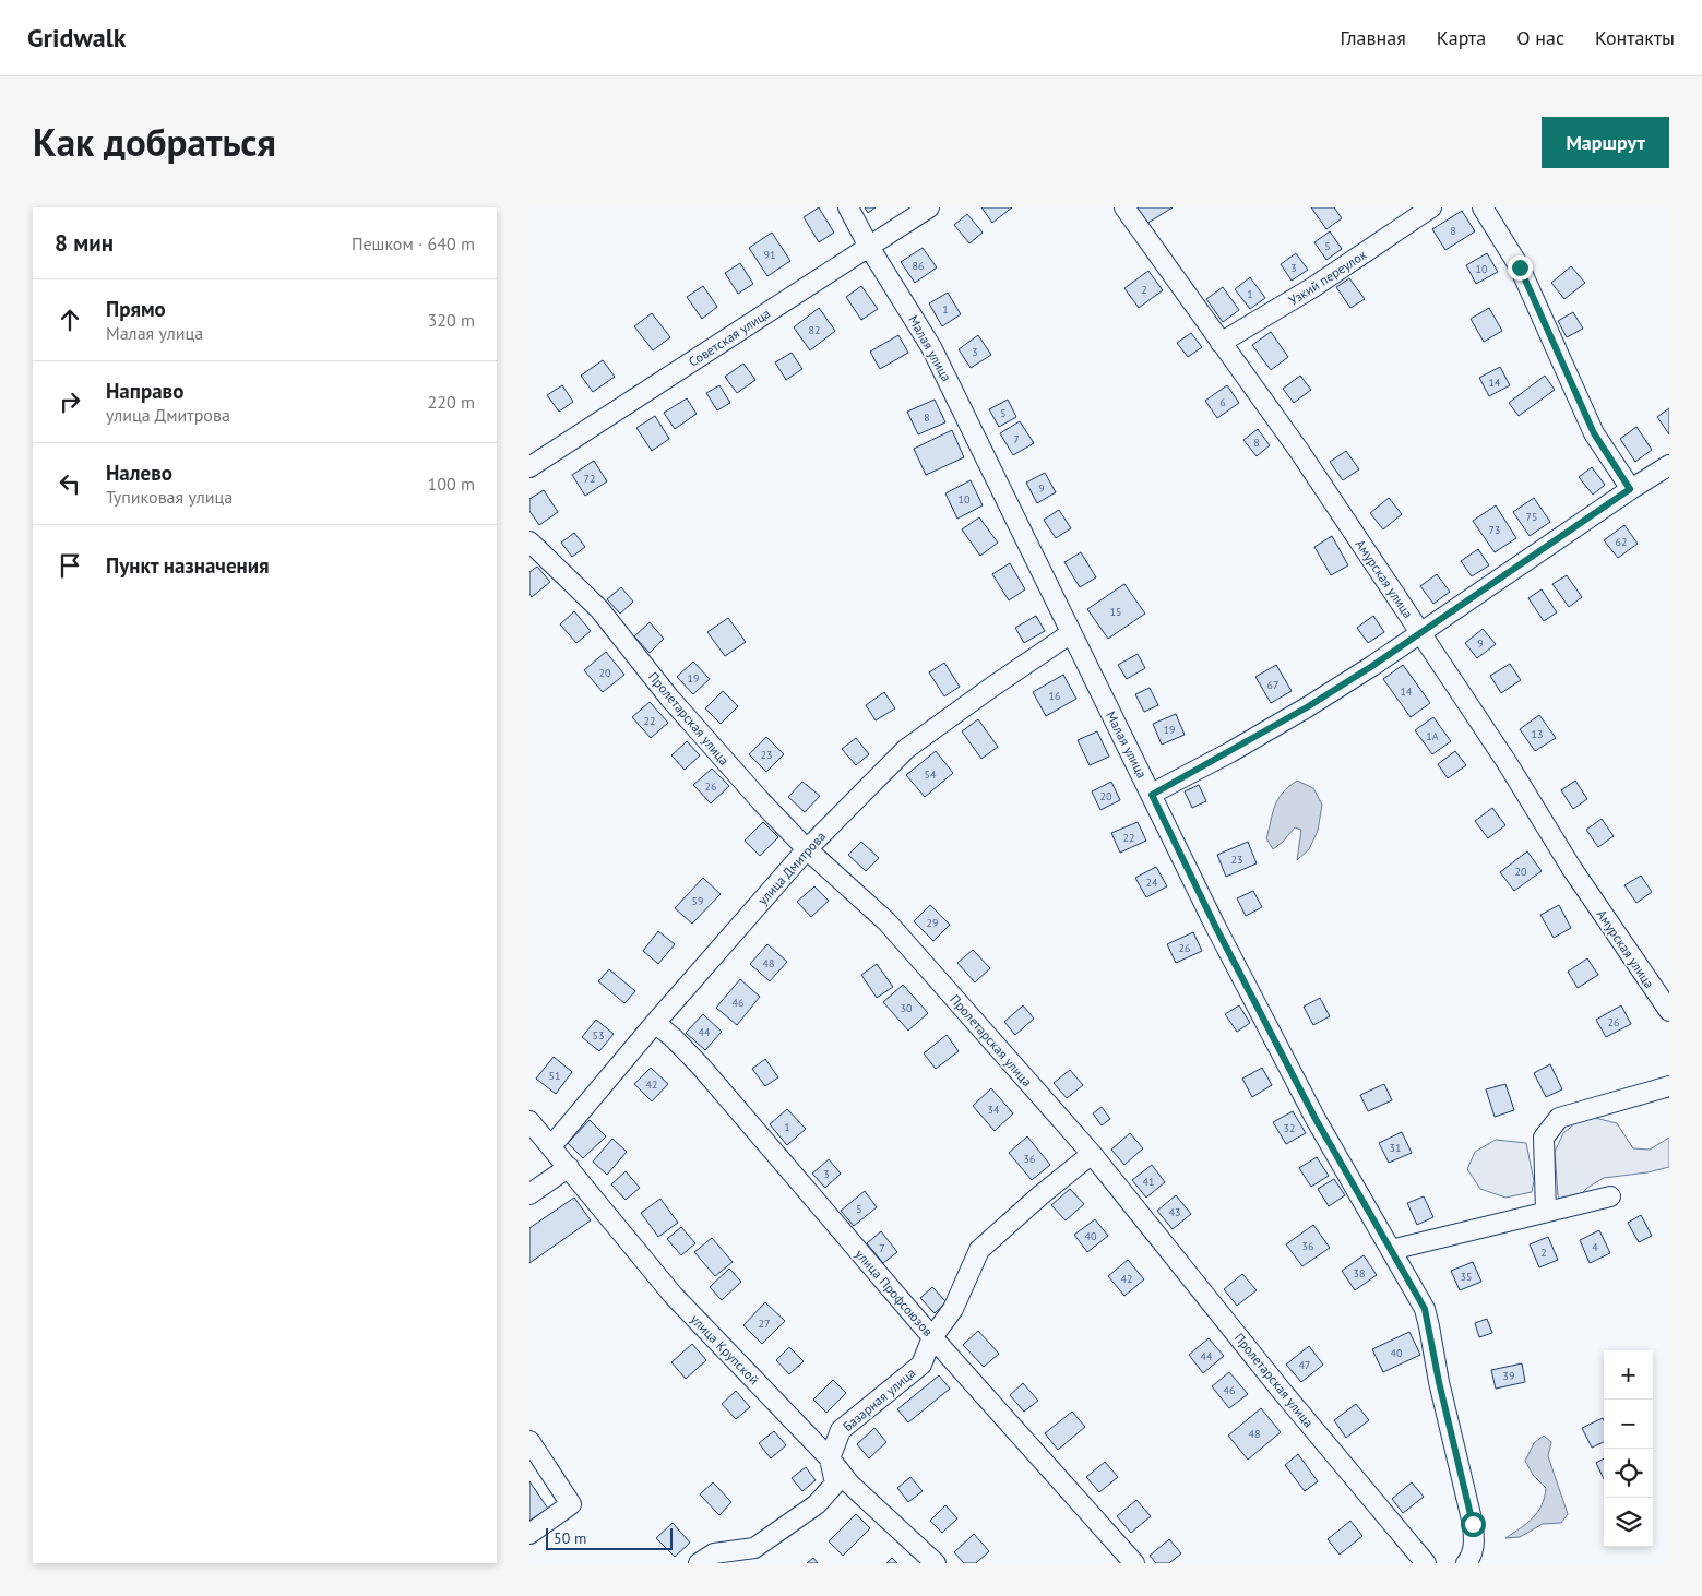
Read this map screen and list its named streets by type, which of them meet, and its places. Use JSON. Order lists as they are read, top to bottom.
{
  "streets": {
    "street": [
      "Узкий переулок",
      "Советская улица",
      "Малая улица",
      "Амурская улица",
      "Пролетарская улица",
      "улица Дмитрова",
      "улица Профсоюзов",
      "улица Крупской",
      "Базарная улица"
    ]
  },
  "crossings": [
    ["Узкий переулок", "Амурская улица"],
    ["Советская улица", "Малая улица"],
    ["Малая улица", "улица Дмитрова"],
    ["Пролетарская улица", "улица Дмитрова"],
    ["Пролетарская улица", "Базарная улица"],
    ["улица Дмитрова", "улица Профсоюзов"],
    ["улица Дмитрова", "улица Крупской"],
    ["улица Профсоюзов", "Базарная улица"],
    ["улица Крупской", "Базарная улица"]
  ],
  "house_numbers": [
    "8",
    "5",
    "91",
    "86",
    "3",
    "10",
    "2",
    "1",
    "1",
    "82",
    "3",
    "14",
    "6",
    "5",
    "8",
    "7",
    "8",
    "72",
    "9",
    "10",
    "75",
    "73",
    "62",
    "15",
    "9",
    "20",
    "19",
    "67",
    "14",
    "16",
    "22",
    "19",
    "13",
    "1А",
    "23",
    "54",
    "26",
    "20",
    "22",
    "23",
    "20",
    "24",
    "59",
    "29",
    "26",
    "48",
    "46",
    "30",
    "26",
    "44",
    "53",
    "51",
    "42",
    "34",
    "1",
    "32",
    "31",
    "36",
    "3",
    "41",
    "5",
    "43",
    "40",
    "36",
    "4",
    "7",
    "2",
    "38",
    "35",
    "42",
    "27",
    "40",
    "44",
    "47",
    "39",
    "46",
    "48"
  ],
  "scale_bar": "50 m",
  "page": {
    "header": "Gridwalk",
    "nav": [
      "Главная",
      "Карта",
      "О нас",
      "Контакты"
    ],
    "title": "Как добраться",
    "buttons": "Маршрут",
    "heading": ["8 мин", "Пешком · 640 m"],
    "list": [
      ["Прямо", "Малая улица", "320 m"],
      ["Направо", "улица Дмитрова", "220 m"],
      ["Налево", "Тупиковая улица", "100 m"],
      "Пункт назначения"
    ],
    "map_buttons": ["+", "−"],
    "scale": "50 m"
  }
}
